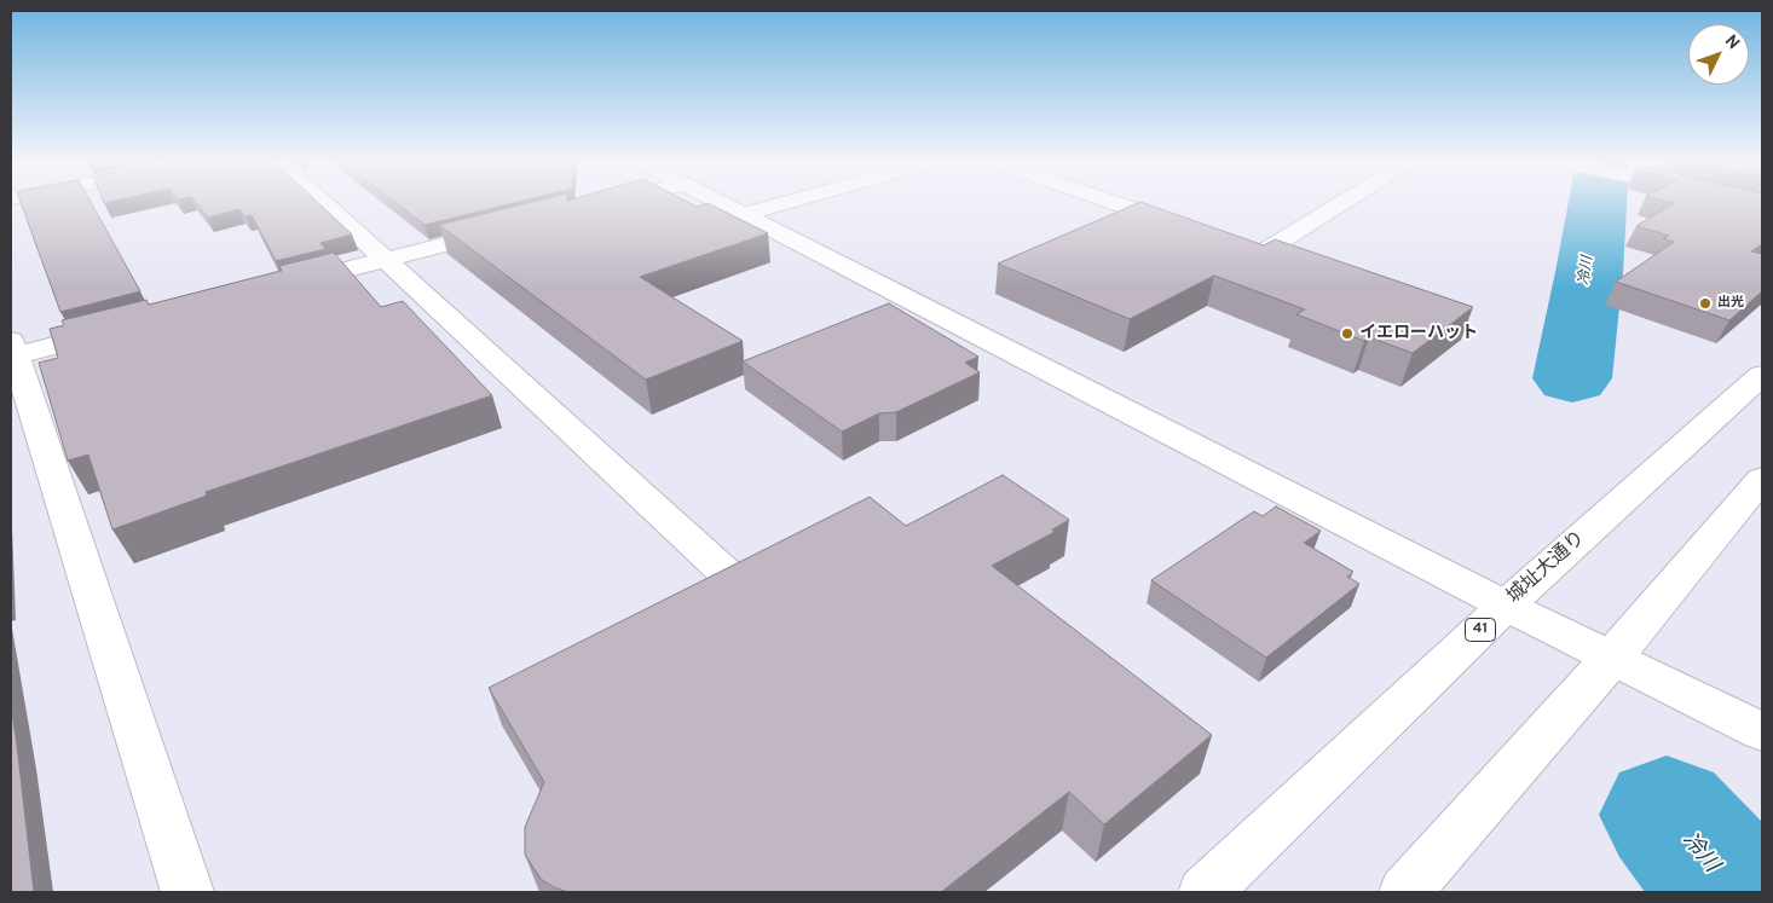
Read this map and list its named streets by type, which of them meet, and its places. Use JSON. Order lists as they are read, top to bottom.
{
  "streets": {
    "main road": ["城址大通り", "41"]
  },
  "water": ["冷川"],
  "places": ["出光", "イエローハット"],
  "north": "top right"
}
